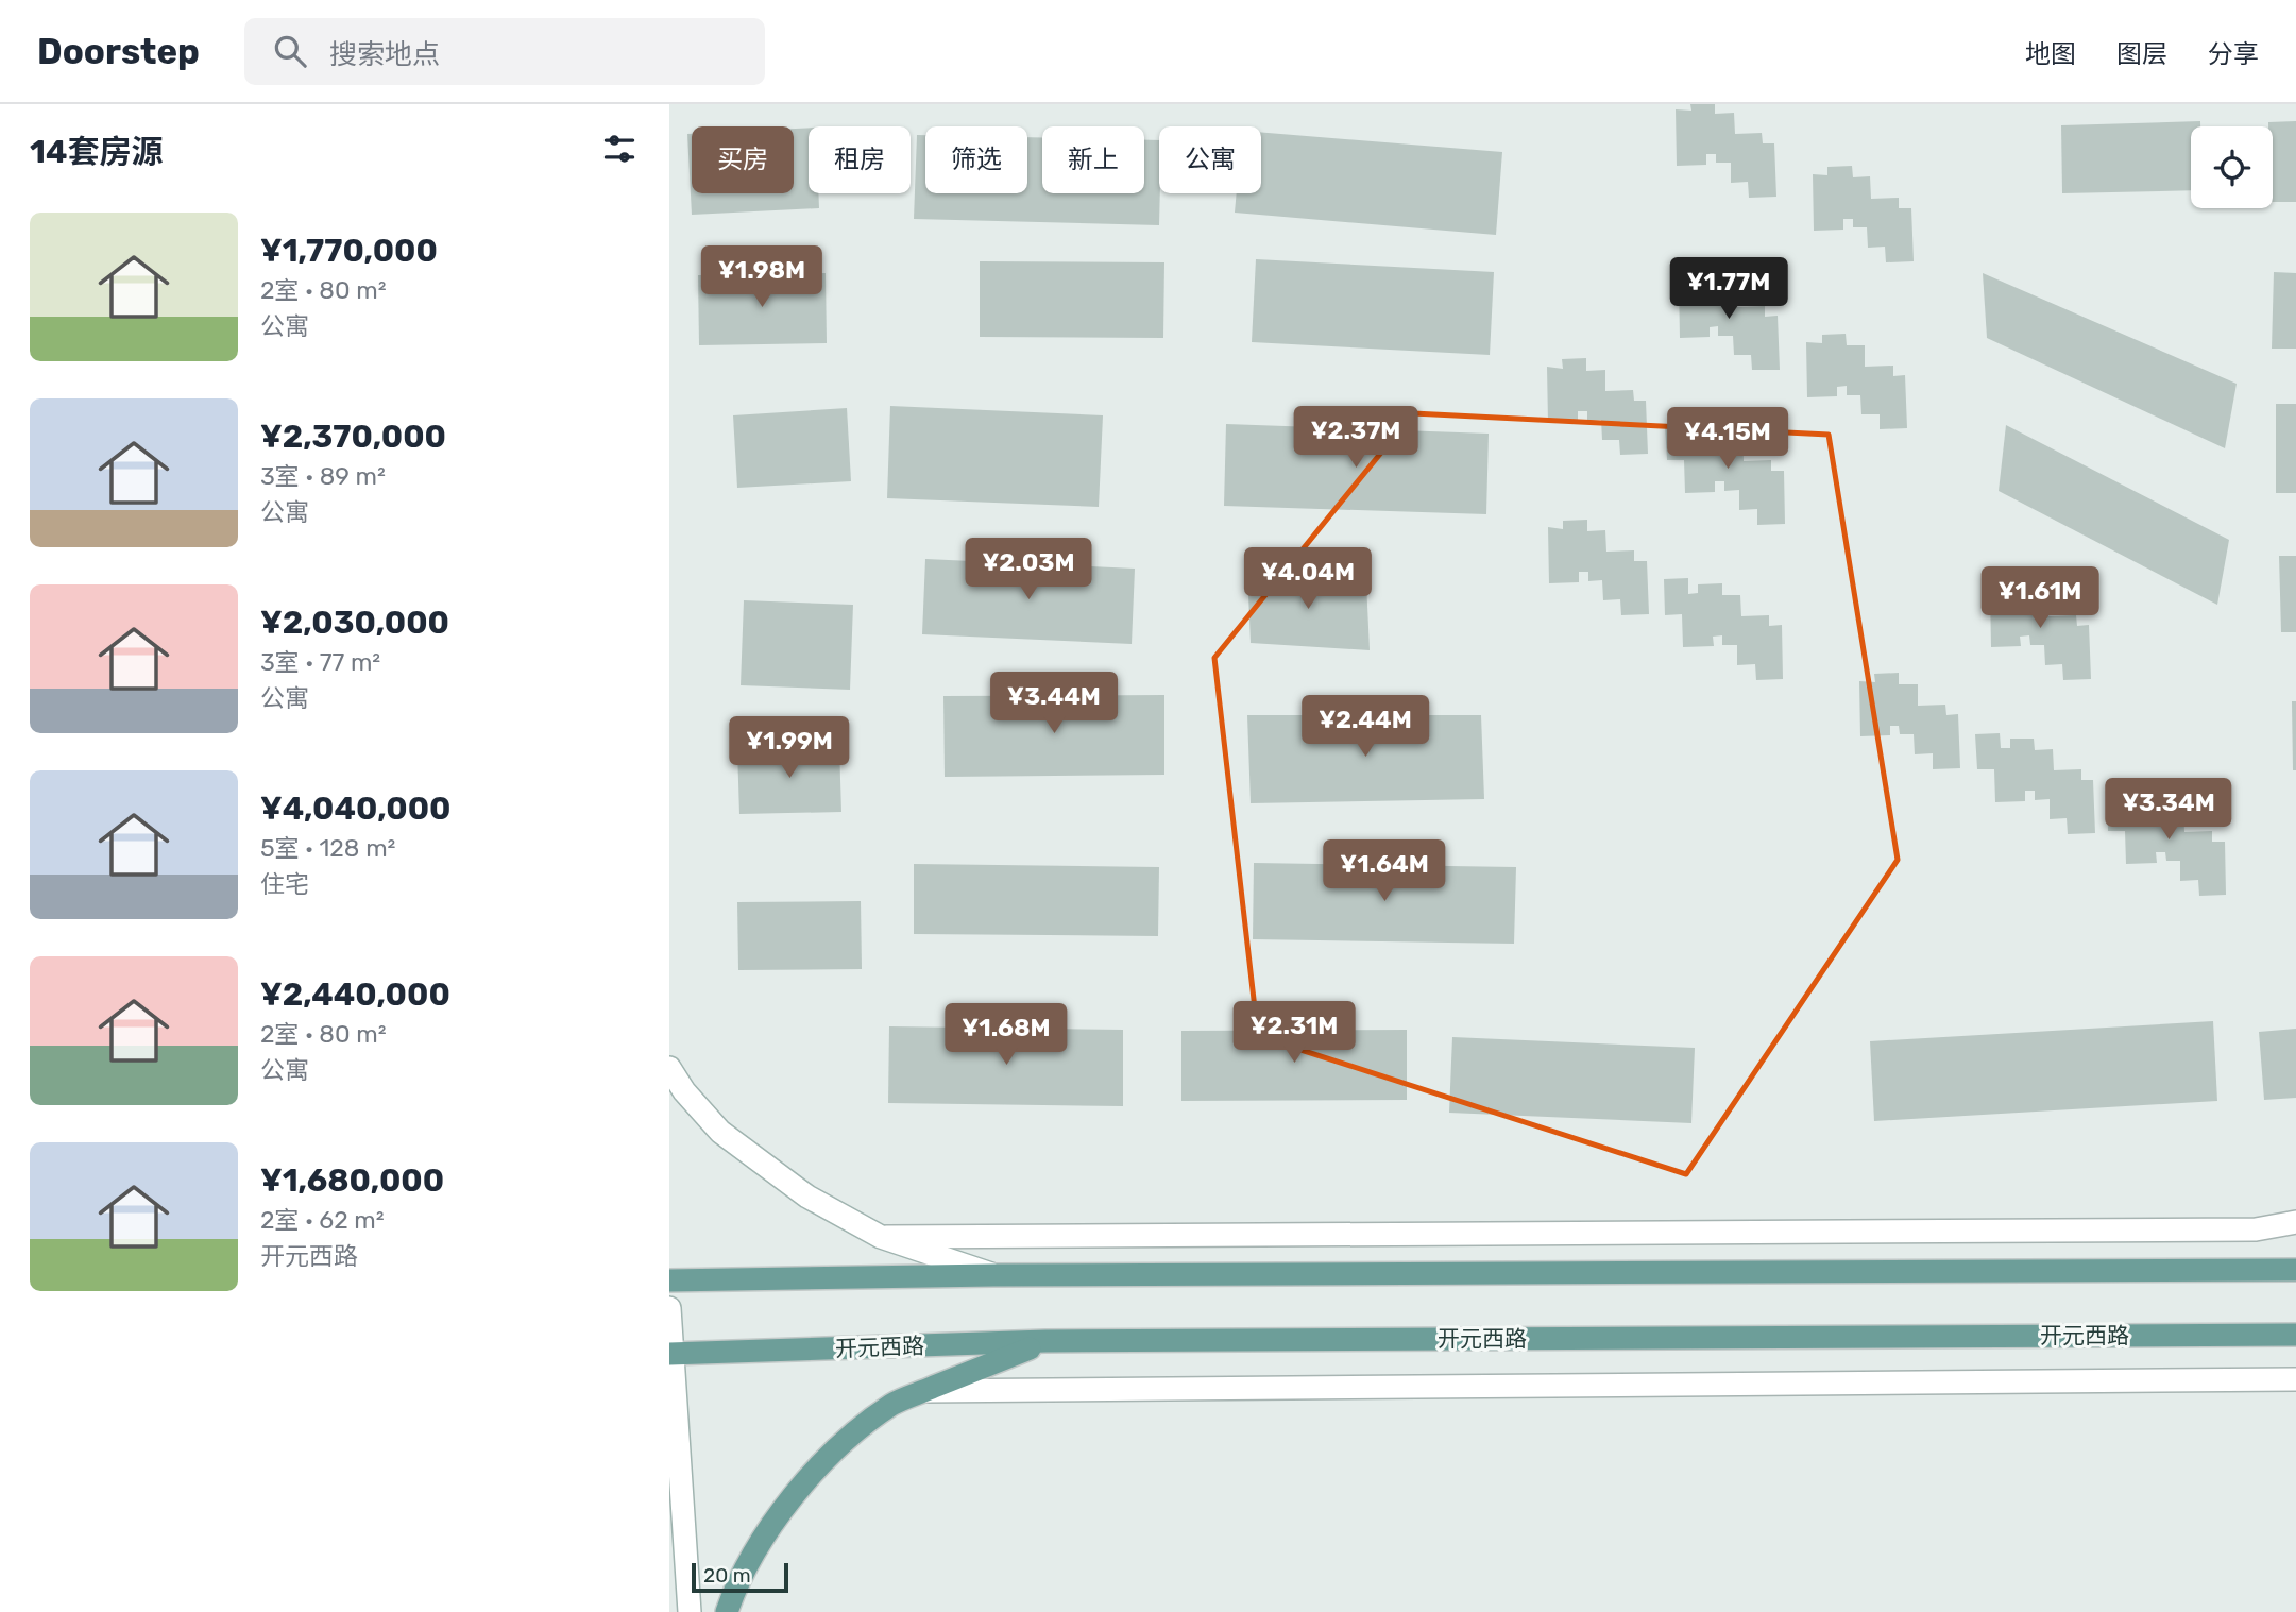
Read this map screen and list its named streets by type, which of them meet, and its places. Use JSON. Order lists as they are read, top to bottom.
{
  "streets": {
    "main road": ["开元西路"]
  },
  "scale_bar": "20 m",
  "page": {
    "header": "Doorstep",
    "search": "搜索地点",
    "nav": ["地图", "图层", "分享"],
    "heading": "14套房源",
    "chip": [
      "买房",
      "租房",
      "筛选",
      "新上",
      "公寓"
    ],
    "list": [
      {
        "name": "¥1,770,000",
        "note": "2室 · 80 m² · 公寓"
      },
      {
        "name": "¥2,370,000",
        "note": "3室 · 89 m² · 公寓"
      },
      {
        "name": "¥2,030,000",
        "note": "3室 · 77 m² · 公寓"
      },
      {
        "name": "¥4,040,000",
        "note": "5室 · 128 m² · 住宅"
      },
      {
        "name": "¥2,440,000",
        "note": "2室 · 80 m² · 公寓"
      },
      {
        "name": "¥1,680,000",
        "note": "2室 · 62 m² · 开元西路"
      }
    ],
    "price": [
      "¥1.98M",
      "¥1.77M",
      "¥2.37M",
      "¥4.15M",
      "¥2.03M",
      "¥4.04M",
      "¥1.61M",
      "¥3.44M",
      "¥2.44M",
      "¥1.99M",
      "¥3.34M",
      "¥1.64M",
      "¥2.31M",
      "¥1.68M"
    ],
    "scale": "20 m"
  }
}
